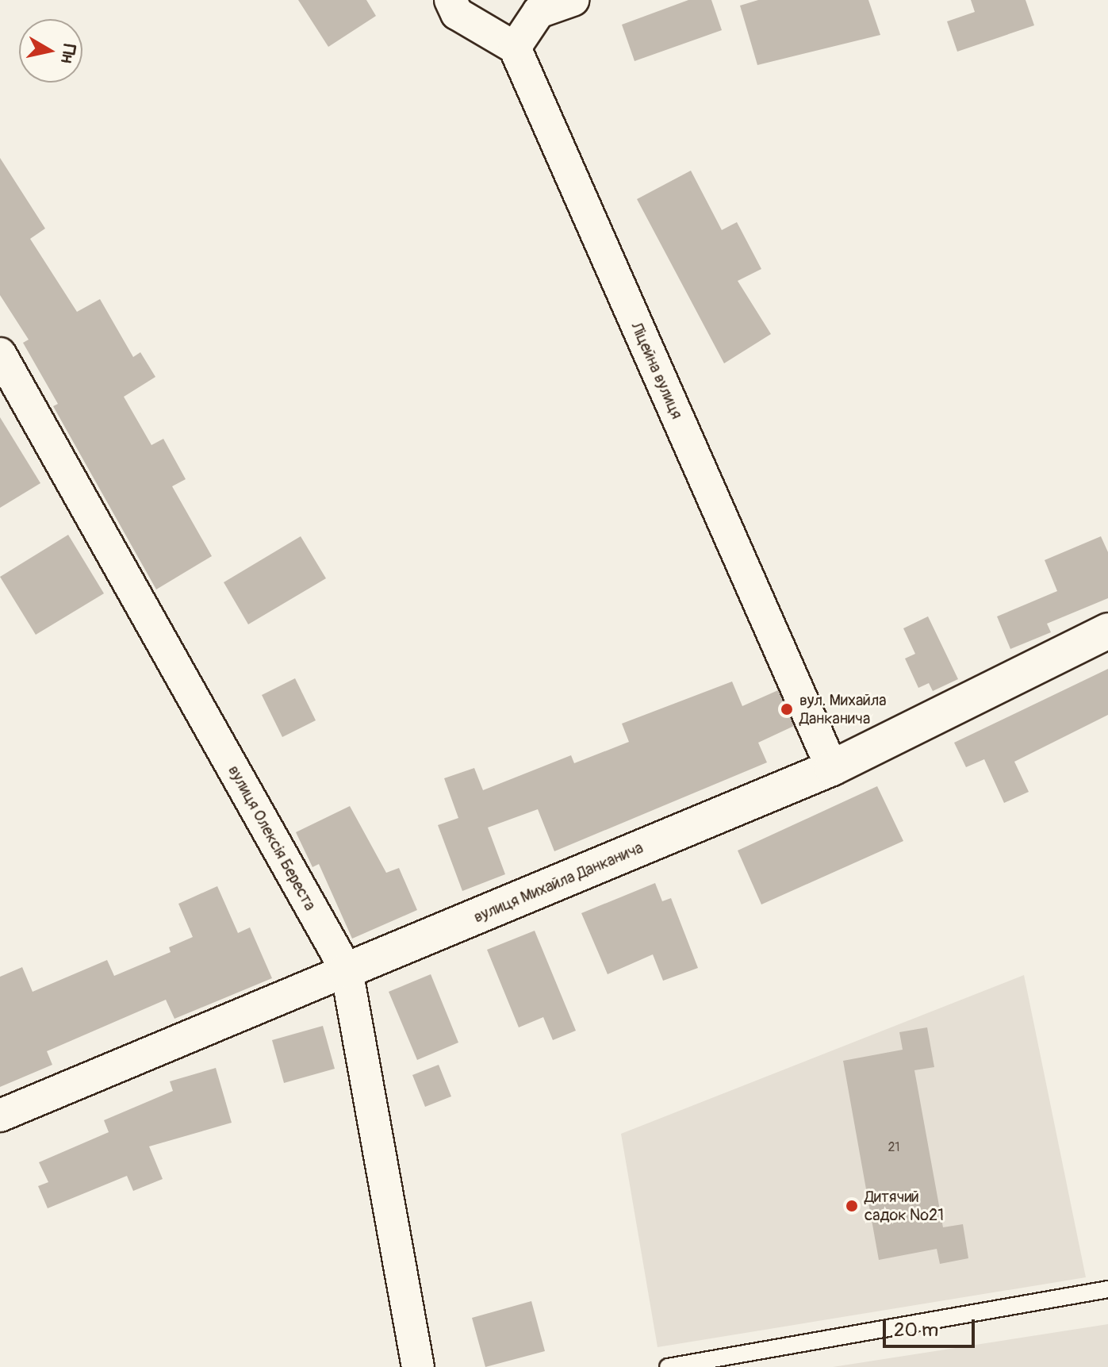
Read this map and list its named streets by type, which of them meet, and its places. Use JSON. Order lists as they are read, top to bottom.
{
  "streets": {
    "street": ["Ліцейна вулиця", "вулиця Олексія Береста", "вулиця Михайла Данканича"]
  },
  "crossings": [
    ["Ліцейна вулиця", "вулиця Михайла Данканича"],
    ["вулиця Олексія Береста", "вулиця Михайла Данканича"]
  ],
  "places": ["вул. Михайла Данканича", "Дитячий садок №21"],
  "house_numbers": ["21"],
  "scale_bar": "20 m",
  "north": "right"
}
